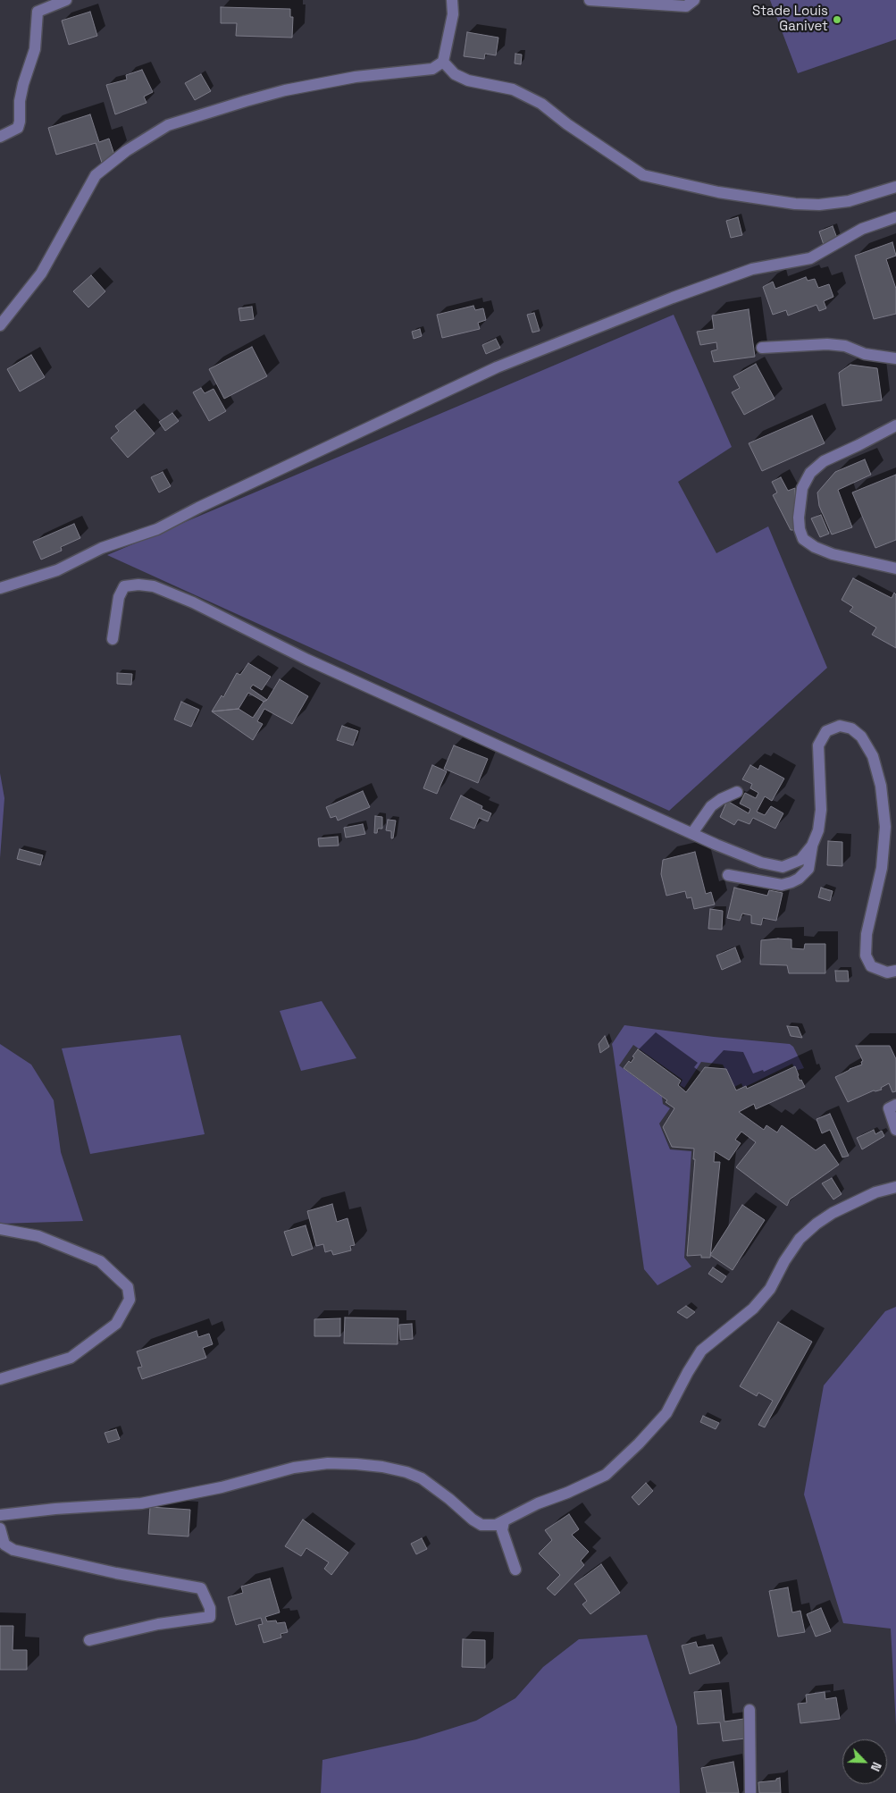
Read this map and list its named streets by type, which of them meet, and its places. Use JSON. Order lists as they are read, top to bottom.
{
  "places": ["Stade Louis Ganivet"],
  "north": "bottom right"
}
